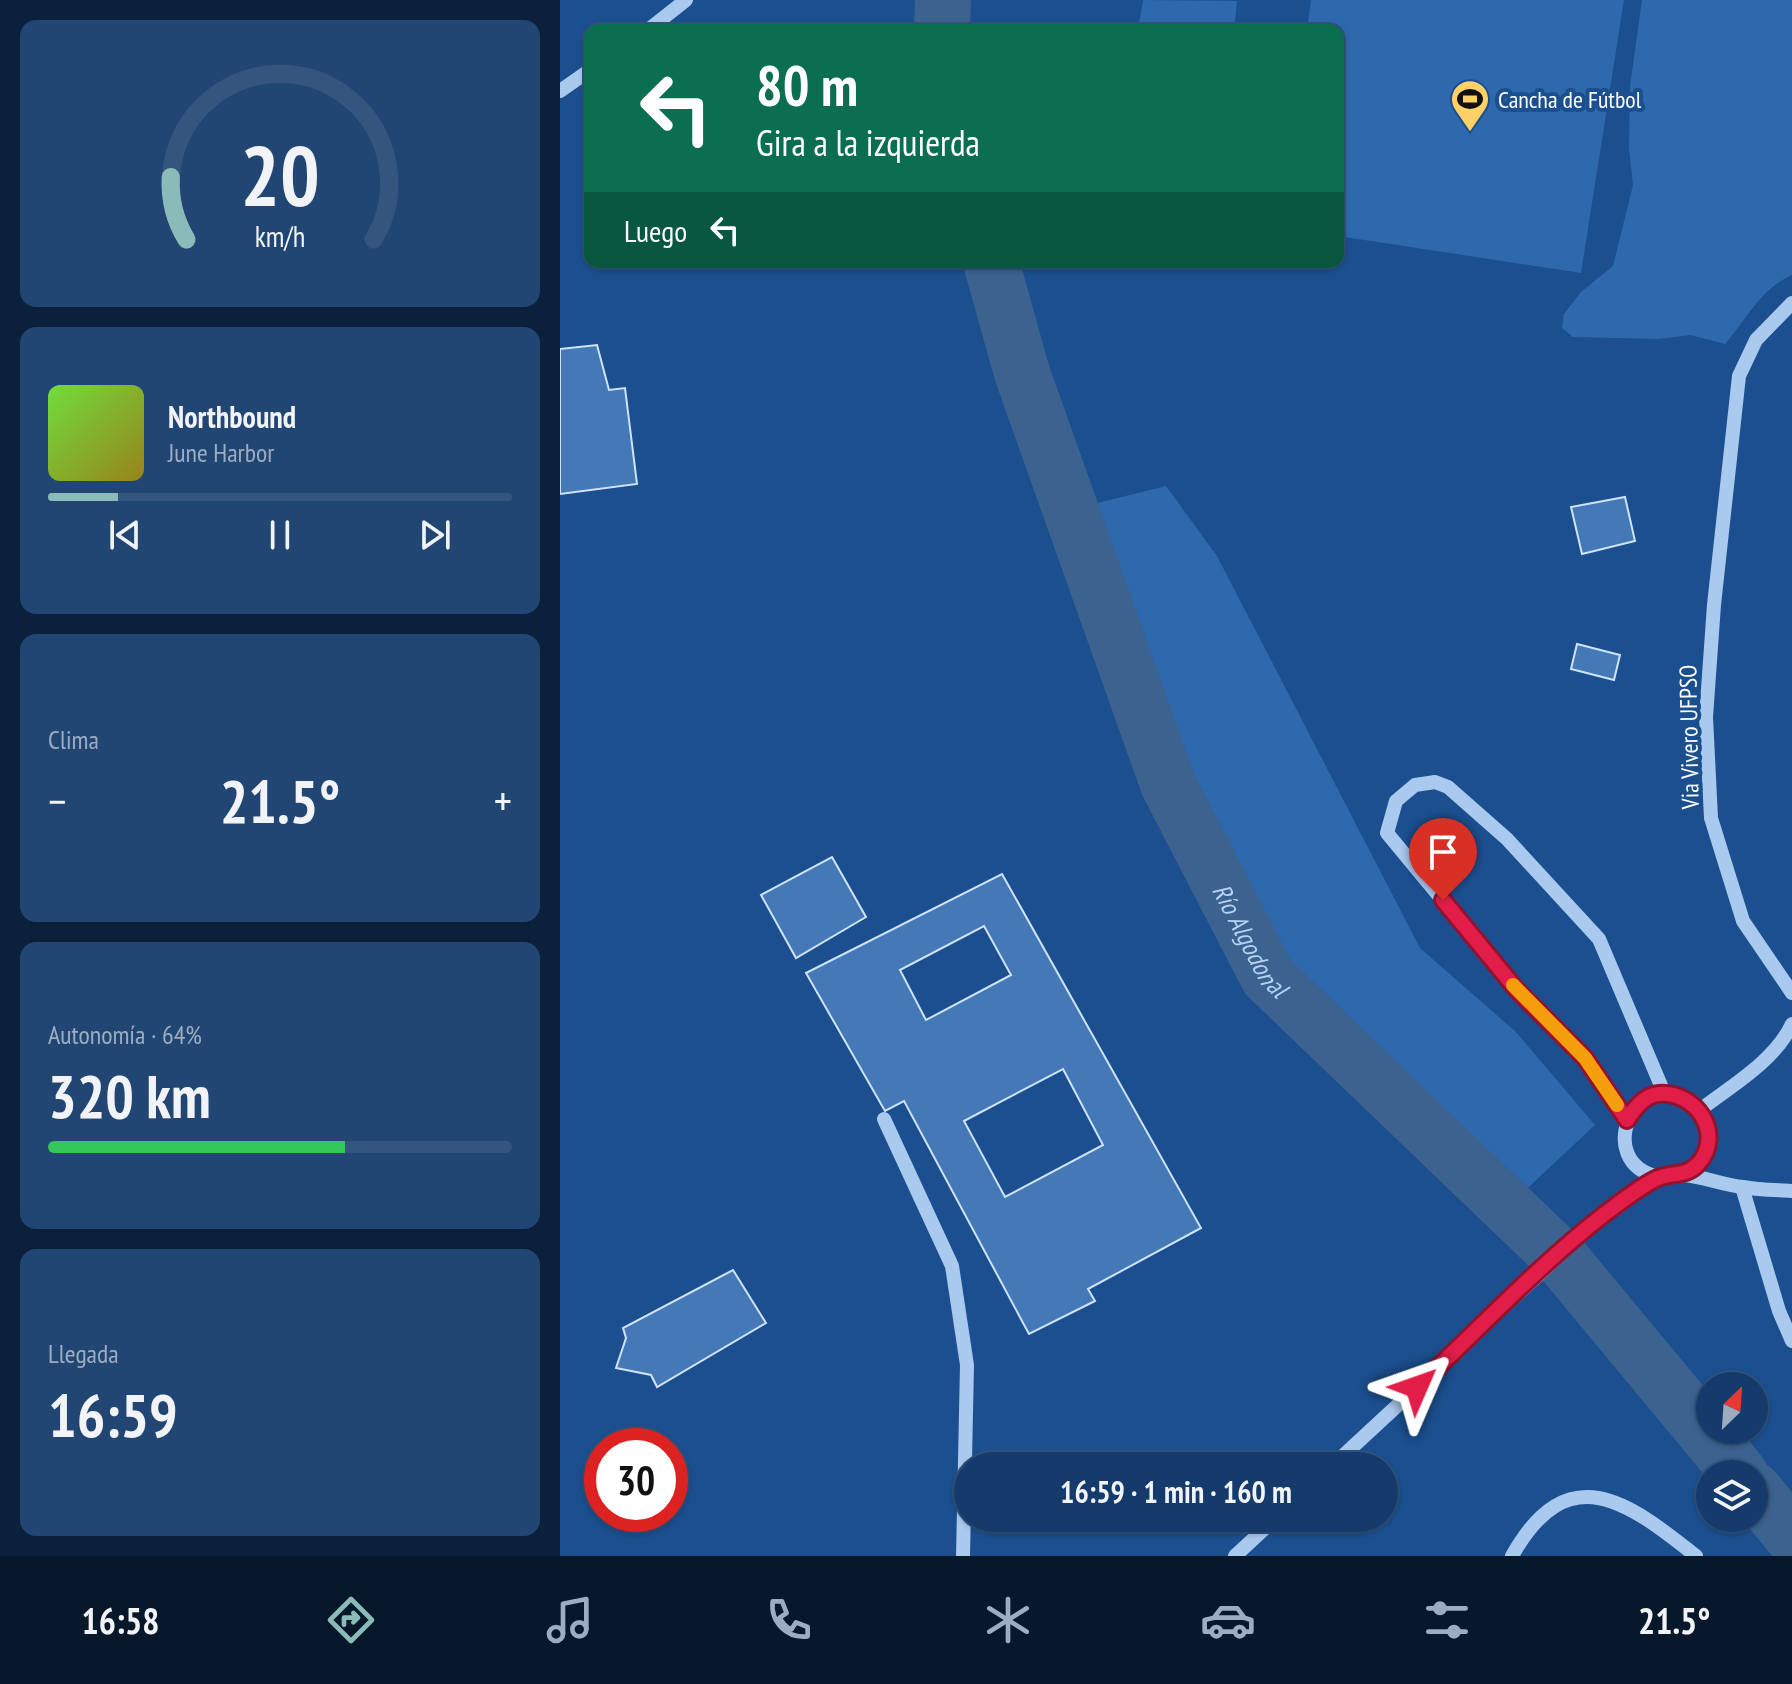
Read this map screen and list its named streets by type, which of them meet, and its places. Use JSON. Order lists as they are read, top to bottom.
{
  "streets": {
    "street": ["Via Vivero UFPSO"]
  },
  "water": ["Río Algodonal"],
  "places": {
    "sports": ["Cancha de Fútbol"]
  },
  "north": "top right",
  "page": {
    "turn": ["80 m", "Gira a la izquierda"],
    "then": "Luego",
    "song": ["Northbound", "June Harbor"],
    "tile": [
      "Clima",
      ["Autonomía · 64%", "320 km"],
      ["Llegada", "16:59"]
    ],
    "heat": ["−", "21.5°", "+"],
    "limit": "30",
    "trip": "16:59 · 1 min · 160 m",
    "tabs": ["16:58", "21.5°"],
    "gauge": ["20", "km/h"]
  }
}
